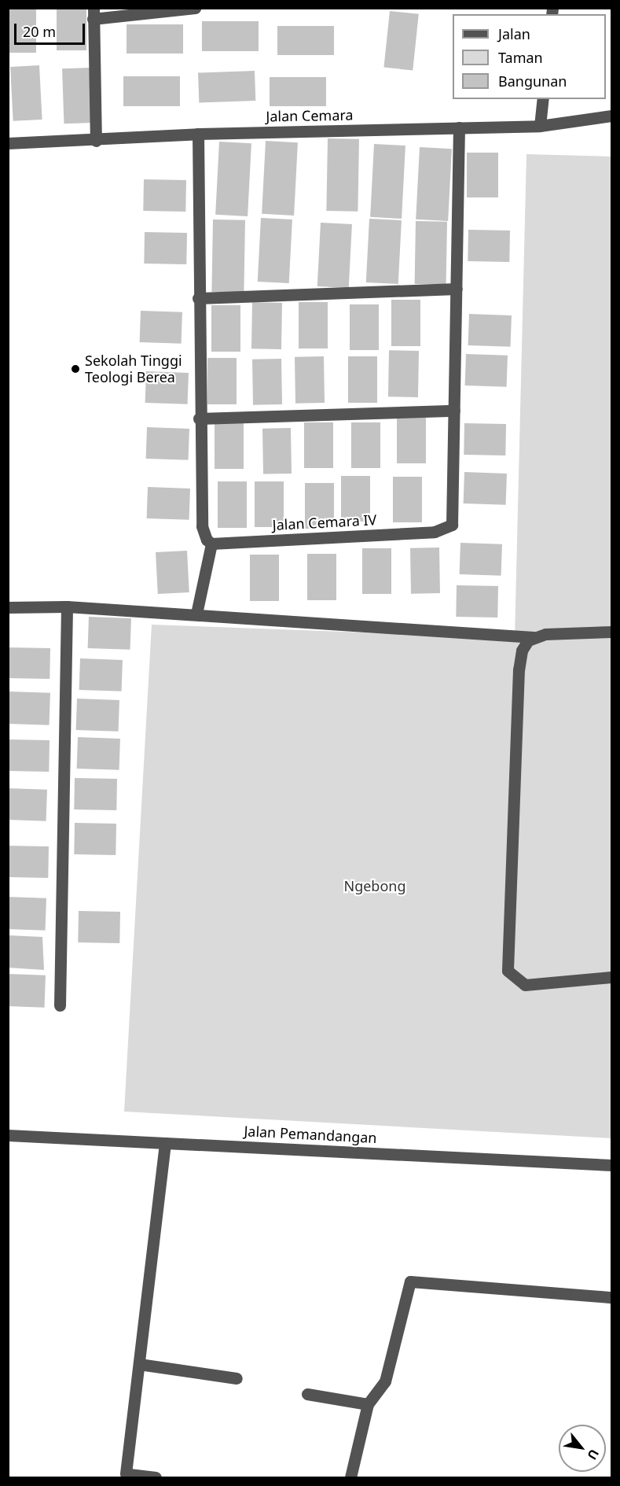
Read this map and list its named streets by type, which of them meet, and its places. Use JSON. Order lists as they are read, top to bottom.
{
  "streets": {
    "street": ["Jalan Cemara", "Jalan Cemara IV", "Jalan Pemandangan"]
  },
  "crossings": [
    ["Jalan Cemara", "Jalan Cemara IV"]
  ],
  "parks": ["Ngebong"],
  "places": ["Sekolah Tinggi Teologi Berea"],
  "legend": ["Jalan", "Taman", "Bangunan"],
  "scale_bar": "20 m",
  "north": "bottom right"
}
